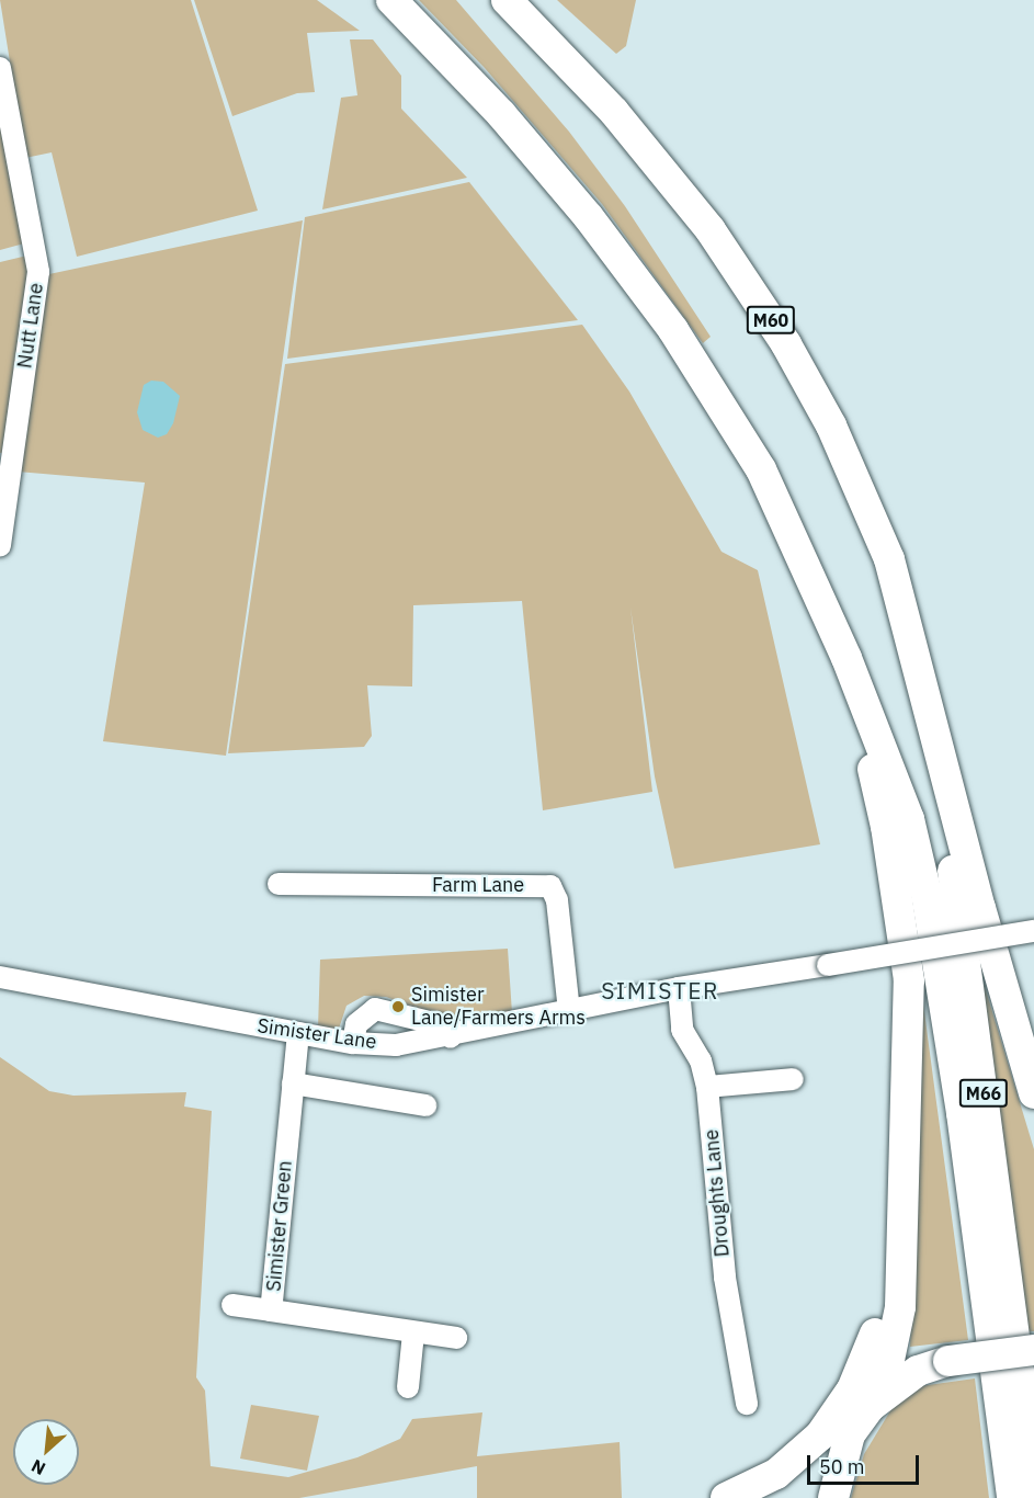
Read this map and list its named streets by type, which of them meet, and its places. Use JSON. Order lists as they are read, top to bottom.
{
  "streets": {
    "highway": ["M60", "M66"],
    "street": [
      "Nutt Lane",
      "Farm Lane",
      "Simister Lane",
      "Droughts Lane",
      "Simister Green"
    ]
  },
  "crossings": [
    ["M60", "M66"],
    ["Farm Lane", "Simister Lane"],
    ["Simister Lane", "Droughts Lane"],
    ["Simister Lane", "Simister Green"]
  ],
  "districts": ["SIMISTER"],
  "places": ["Simister Lane/Farmers Arms"],
  "scale_bar": "50 m",
  "north": "bottom left"
}
